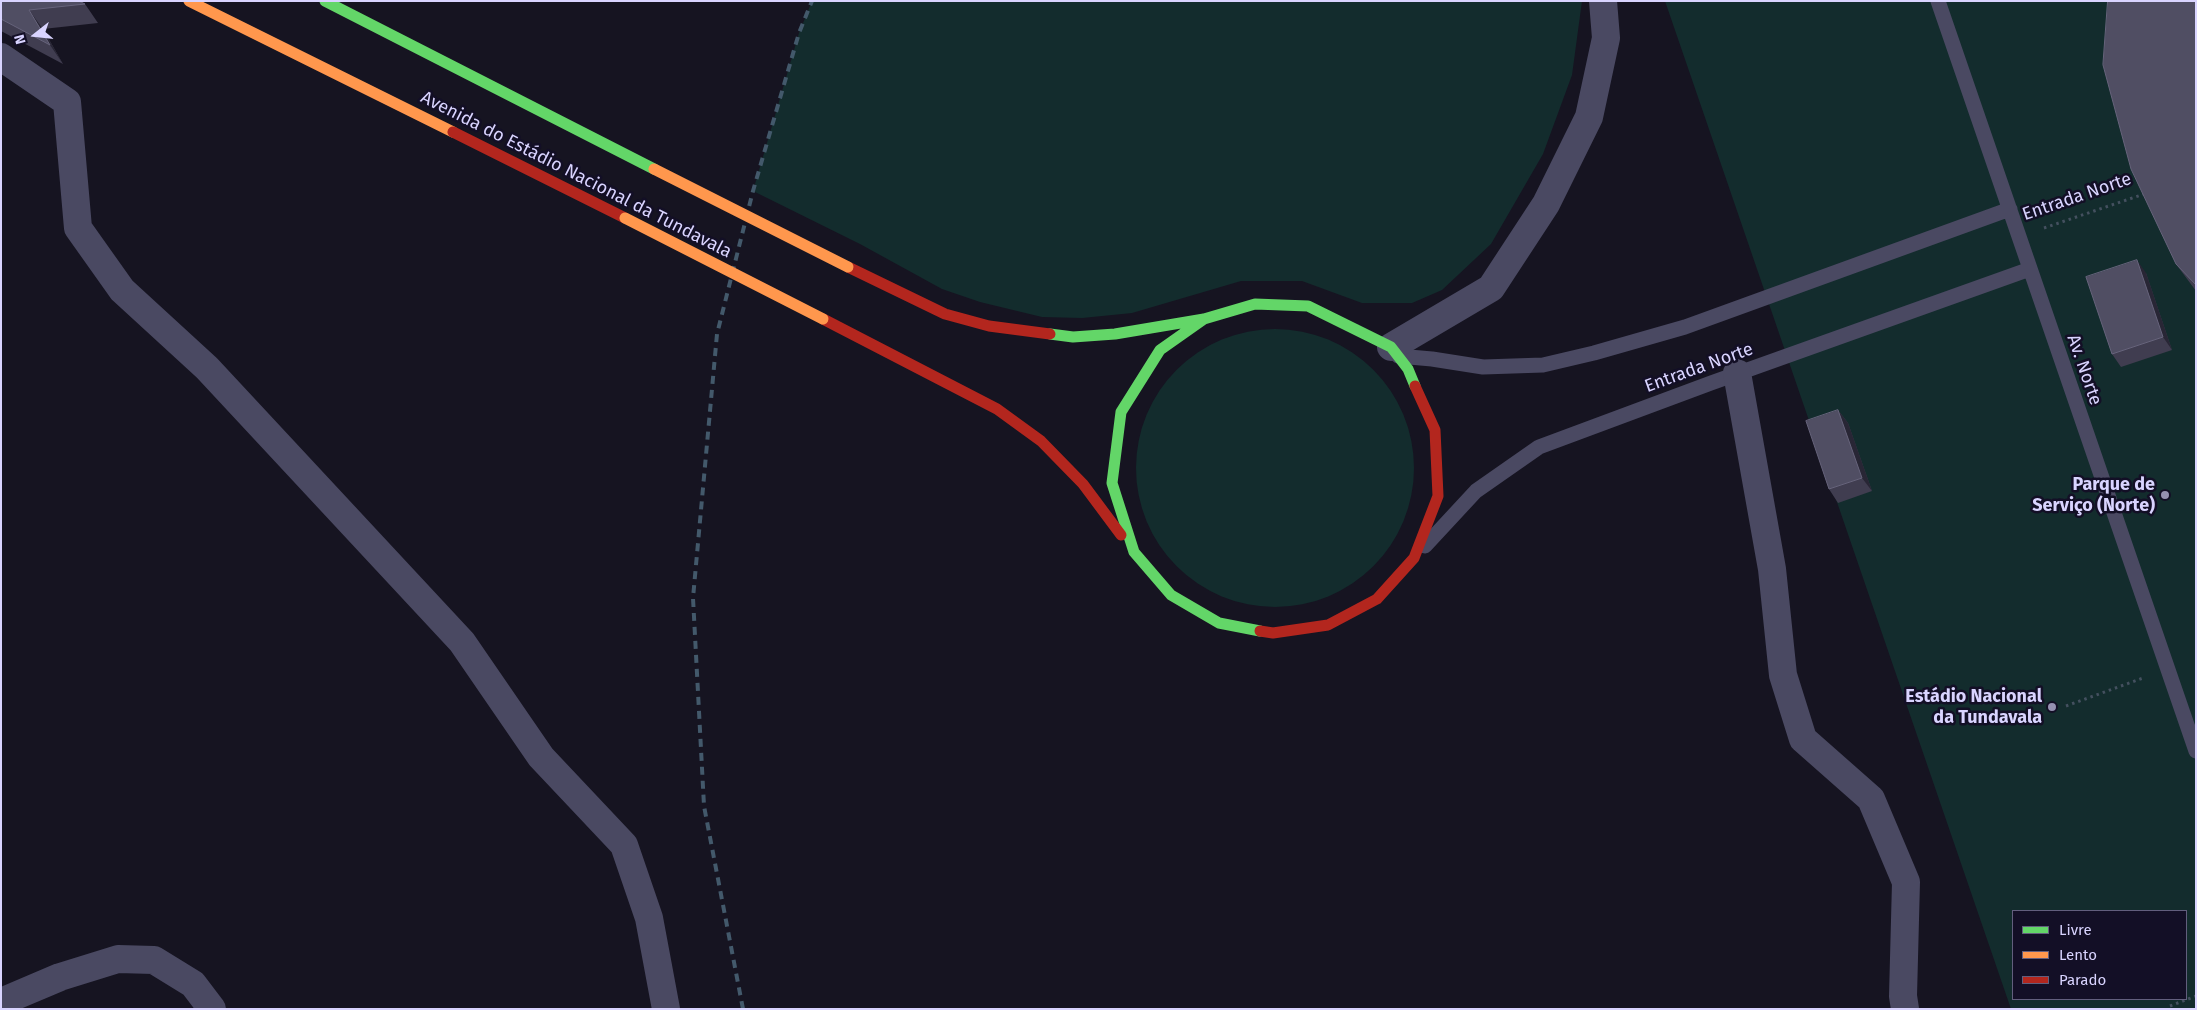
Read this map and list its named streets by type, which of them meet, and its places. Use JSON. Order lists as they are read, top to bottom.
{
  "streets": {
    "street": ["Avenida do Estádio Nacional da Tundavala"],
    "lane": ["Entrada Norte", "Av. Norte"]
  },
  "crossings": [
    ["Avenida do Estádio Nacional da Tundavala", "Entrada Norte"],
    ["Entrada Norte", "Av. Norte"]
  ],
  "places": ["Parque de Serviço (Norte)", "Estádio Nacional da Tundavala"],
  "legend": ["Livre", "Lento", "Parado"],
  "north": "left"
}
